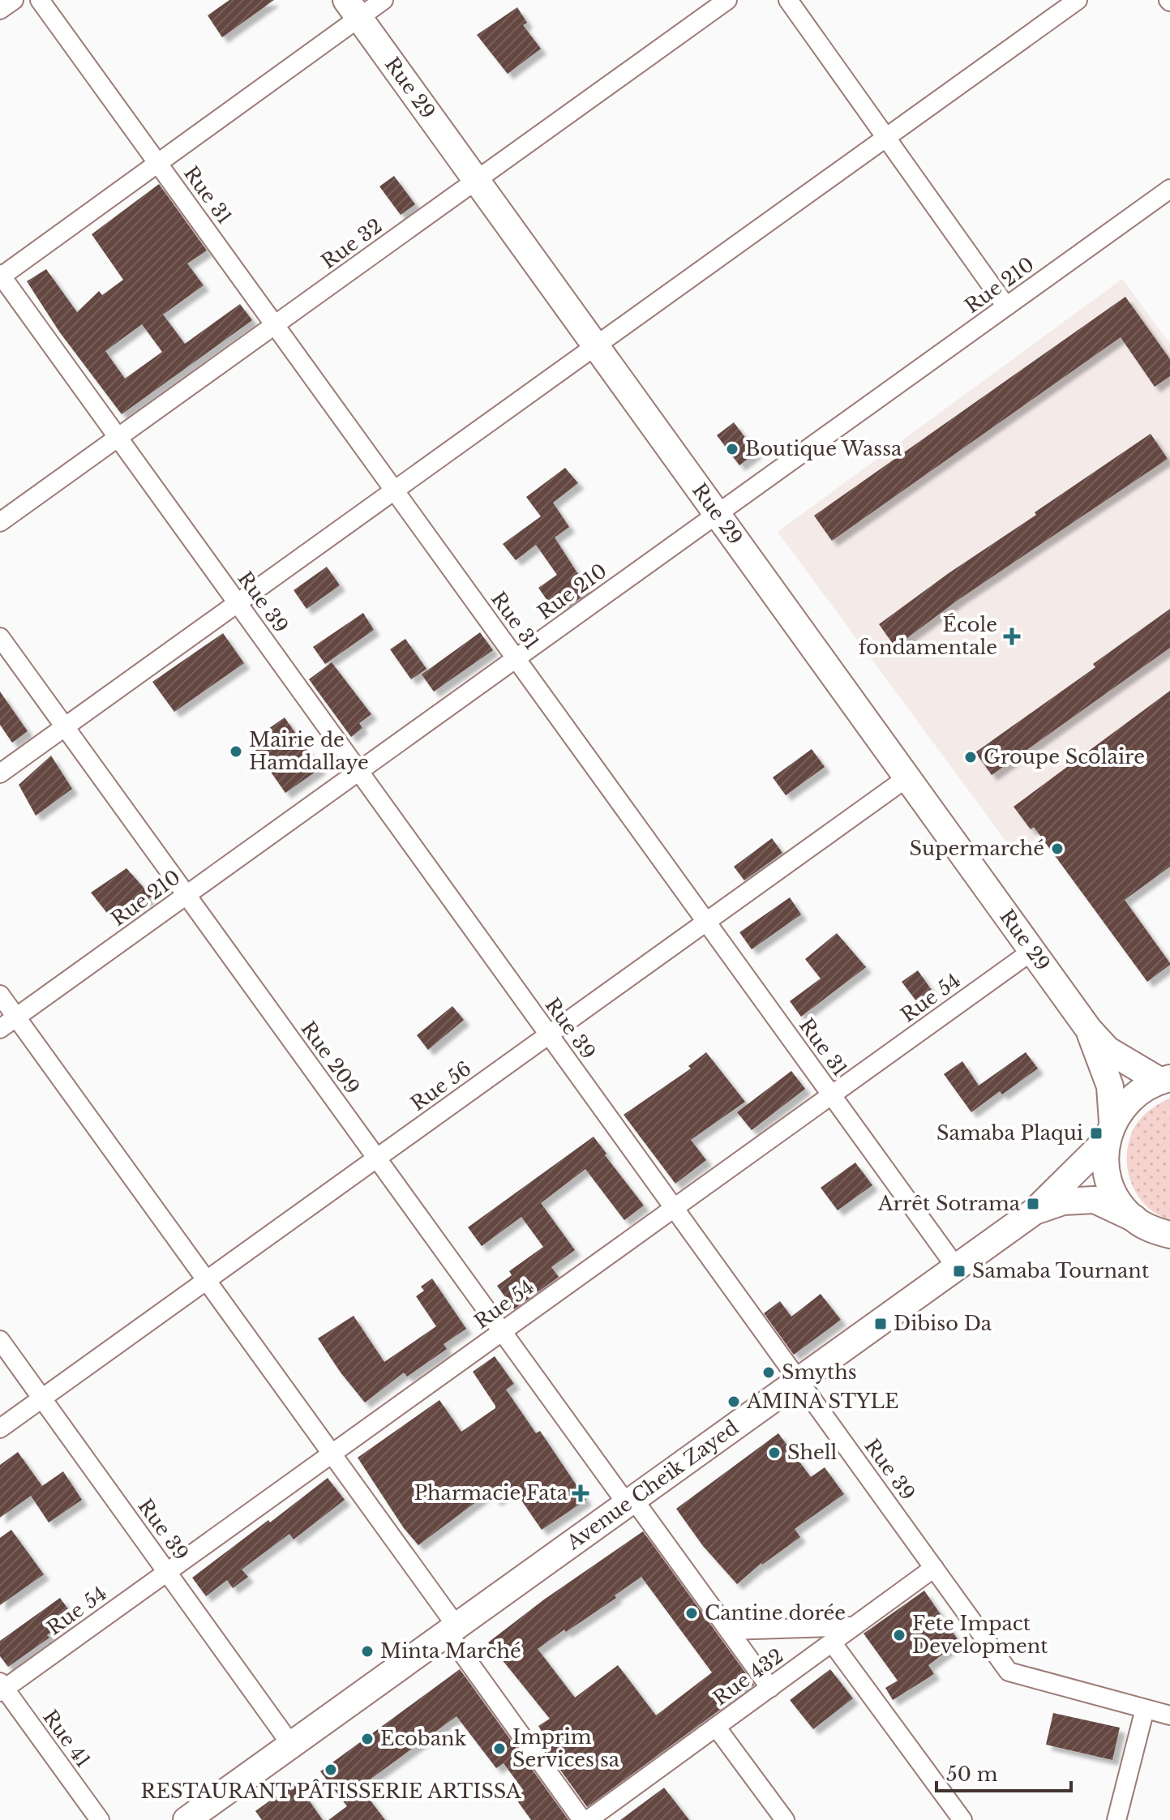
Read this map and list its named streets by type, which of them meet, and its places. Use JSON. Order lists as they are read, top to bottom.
{
  "streets": {
    "main road": ["Rue 29", "Avenue Cheik Zayed"],
    "street": [
      "Rue 31",
      "Rue 32",
      "Rue 210",
      "Rue 39",
      "Rue 54",
      "Rue 209",
      "Rue 56",
      "Rue 432",
      "Rue 41"
    ]
  },
  "crossings": [
    ["Rue 29", "Rue 32"],
    ["Rue 29", "Rue 210"],
    ["Rue 29", "Rue 54"],
    ["Rue 29", "Rue 56"],
    ["Rue 29", "Avenue Cheik Zayed"],
    ["Rue 31", "Rue 32"],
    ["Rue 31", "Rue 210"],
    ["Rue 31", "Rue 54"],
    ["Rue 31", "Rue 56"],
    ["Rue 31", "Avenue Cheik Zayed"],
    ["Rue 32", "Rue 39"],
    ["Rue 210", "Rue 39"],
    ["Rue 210", "Rue 209"],
    ["Rue 39", "Rue 54"],
    ["Rue 39", "Rue 56"],
    ["Rue 39", "Avenue Cheik Zayed"],
    ["Rue 39", "Rue 432"],
    ["Rue 54", "Rue 209"],
    ["Rue 54", "Rue 41"],
    ["Rue 209", "Rue 56"],
    ["Rue 209", "Avenue Cheik Zayed"],
    ["Rue 209", "Rue 432"]
  ],
  "places": {
    "other": [
      "Boutique Wassa",
      "Mairie de Hamdallaye",
      "Groupe Scolaire",
      "Supermarché",
      "Smyths",
      "AMINA STYLE",
      "Shell",
      "Cantine dorée",
      "Fete Impact Development",
      "Minta Marché",
      "Ecobank",
      "Imprim Services sa",
      "RESTAURANT PÂTISSERIE ARTISSA"
    ],
    "health": ["École fondamentale", "Pharmacie Fata"],
    "transit": [
      "Samaba Plaqui",
      "Arrêt Sotrama",
      "Samaba Tournant",
      "Dibiso Da"
    ]
  },
  "scale_bar": "50 m"
}
